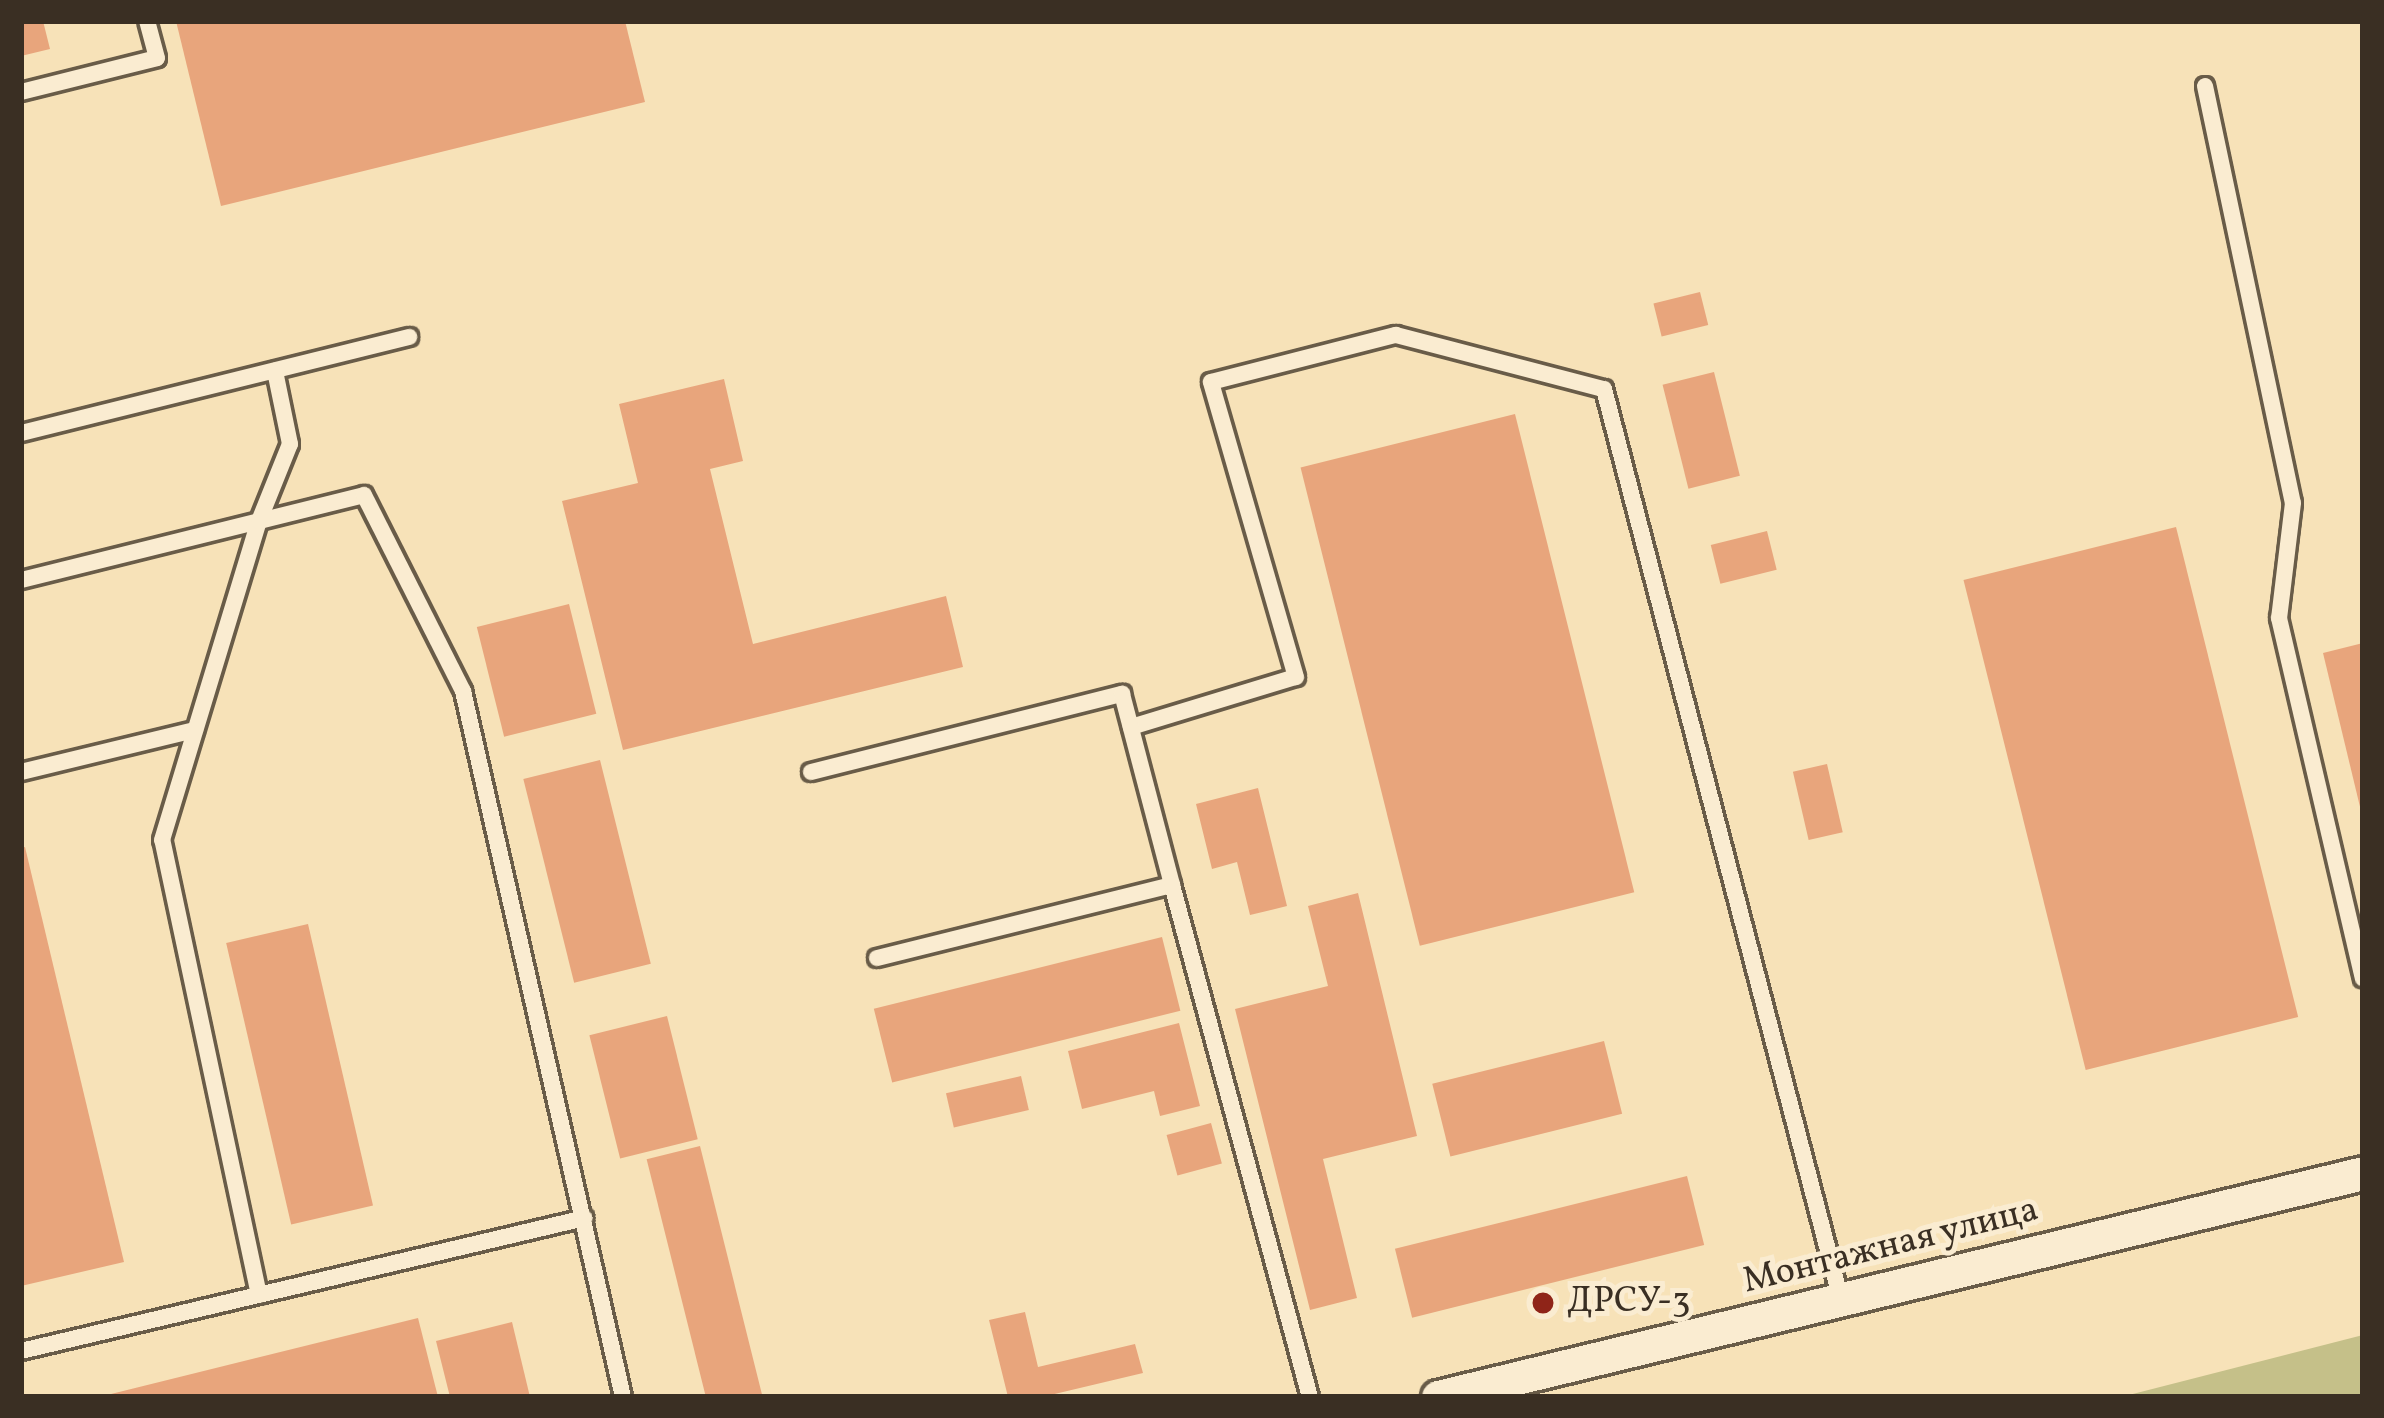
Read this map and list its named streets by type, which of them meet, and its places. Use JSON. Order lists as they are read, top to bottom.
{
  "streets": {
    "street": ["Монтажная улица"]
  },
  "places": ["ДРСУ-3"]
}
